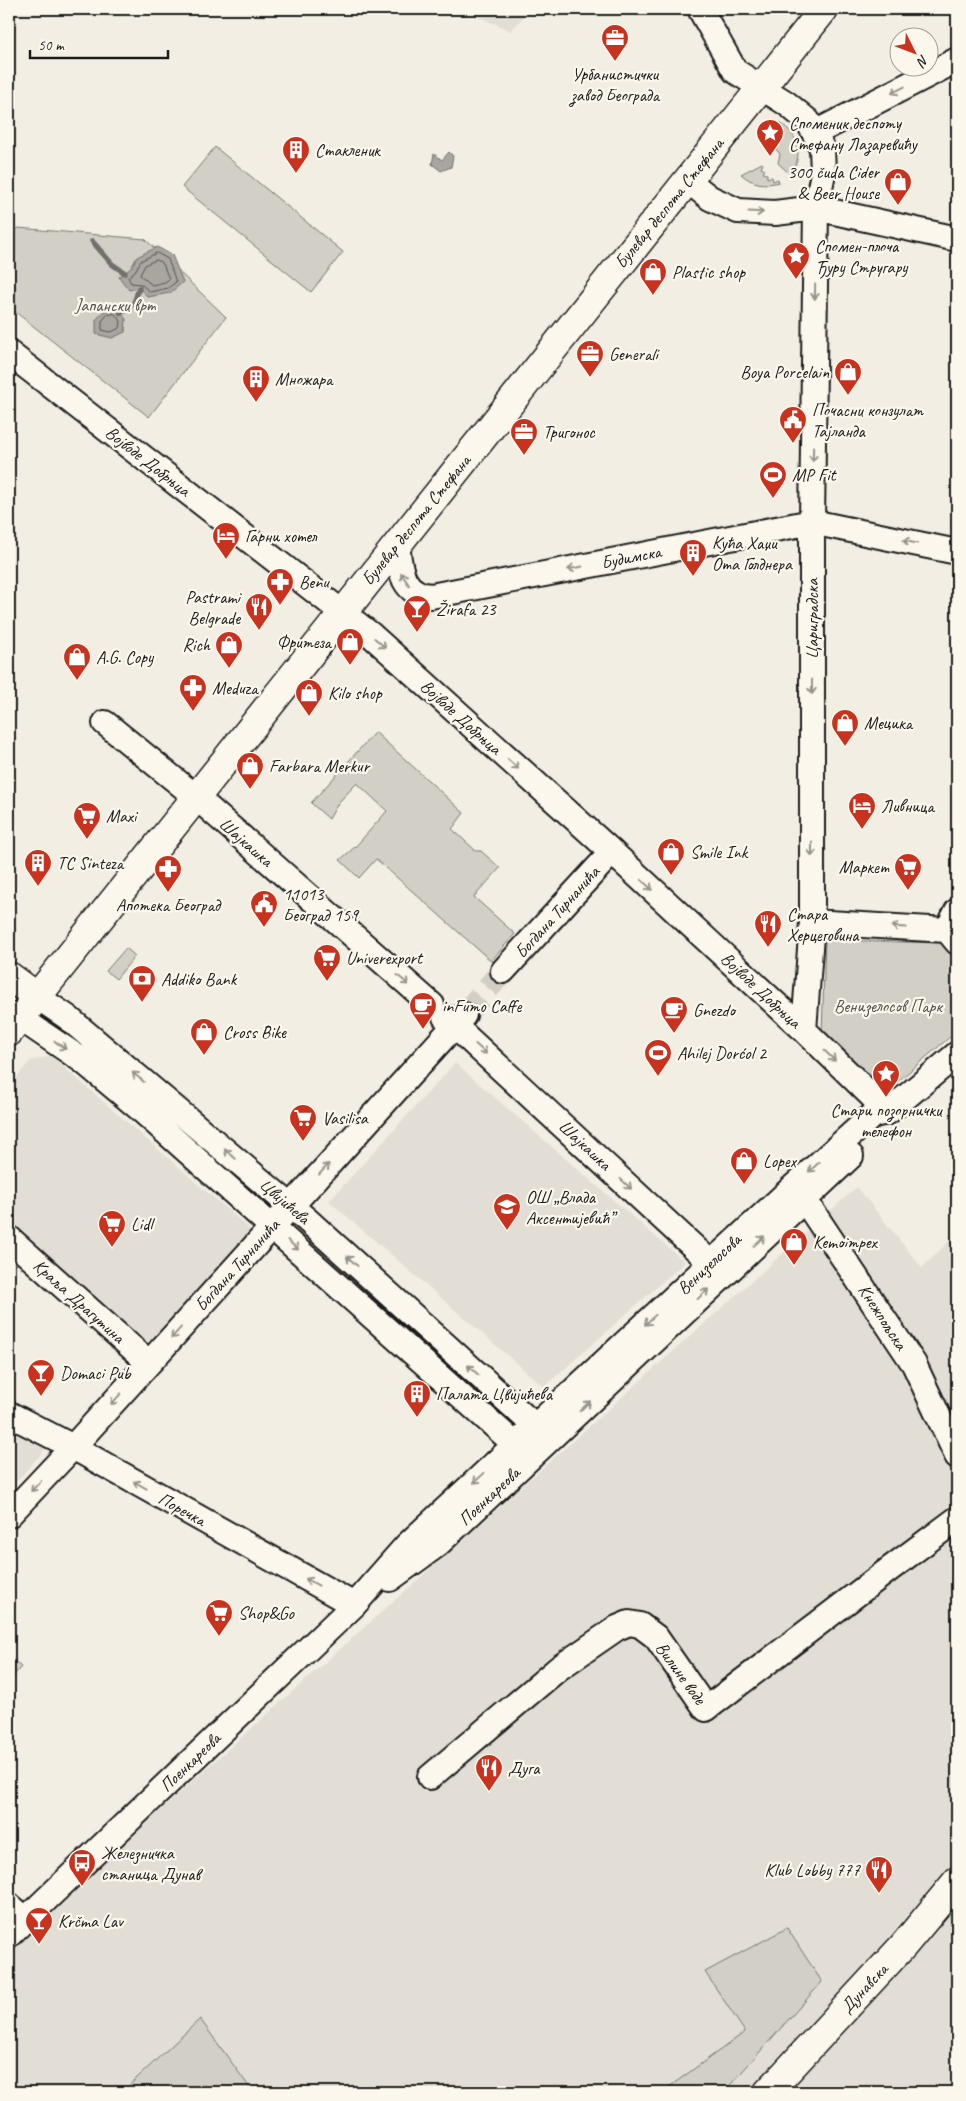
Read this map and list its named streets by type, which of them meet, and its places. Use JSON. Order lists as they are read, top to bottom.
{
  "streets": {
    "main road": ["Булевар деспота Стефана", "Цвијићева", "Дунавска"],
    "street": [
      "Војводе Добрњца",
      "Будимска",
      "Цариградска",
      "Шајкашка",
      "Богдана Тирнанића",
      "Венизелосова",
      "Краља Драгутина",
      "Кнежпољска",
      "Поенкареова",
      "Поречка",
      "Вилине воде"
    ]
  },
  "crossings": [
    ["Булевар деспота Стефана", "Војводе Добрњца"],
    ["Булевар деспота Стефана", "Будимска"],
    ["Булевар деспота Стефана", "Шајкашка"],
    ["Булевар деспота Стефана", "Цвијићева"],
    ["Војводе Добрњца", "Цариградска"],
    ["Војводе Добрњца", "Богдана Тирнанића"],
    ["Војводе Добрњца", "Венизелосова"],
    ["Будимска", "Цариградска"],
    ["Шајкашка", "Богдана Тирнанића"],
    ["Шајкашка", "Венизелосова"],
    ["Богдана Тирнанића", "Цвијићева"],
    ["Богдана Тирнанића", "Краља Драгутина"],
    ["Богдана Тирнанића", "Поречка"],
    ["Цвијићева", "Венизелосова"],
    ["Цвијићева", "Поенкареова"],
    ["Венизелосова", "Кнежпољска"],
    ["Венизелосова", "Поенкареова"],
    ["Поенкареова", "Поречка"]
  ],
  "one_way": [
    "Војводе Добрњца",
    "Будимска",
    "Цариградска",
    "Шајкашка",
    "Поречка"
  ],
  "parks": ["Јапански врт", "Венизелосов Парк"],
  "places": {
    "office": ["Урбанистички завод Београда", "Generali", "Тригонос"],
    "place": ["Споменик деспоту Стефану Лазаревићу", "Спомен-плоча Ђуру Стругару", "Стари позорнички телефон"],
    "building": [
      "Стакленик",
      "Множара",
      "Кућа Хаџи Ота Голднера",
      "TC Sinteza",
      "Палата Цвијићева"
    ],
    "shop": [
      "300 čuda Cider & Beer House",
      "Plastic shop",
      "Boya Porcelain",
      "Фритеза",
      "Rich",
      "A.G. Copy",
      "Kilo shop",
      "Мецика",
      "Farbara Merkur",
      "Smile Ink",
      "Cross Bike",
      "Lopex",
      "Kemoimpex"
    ],
    "public building": ["Почасни конзулат Тајланда", "11013 Београд 159"],
    "sports": ["MP Fit", "Ahilej Dorćol 2"],
    "hotel": ["Гарни хотел", "Ливница"],
    "pharmacy": ["Benu", "Meduza", "Апотека Београд"],
    "restaurant": [
      "Pastrami Belgrade",
      "Стара Херцеговина",
      "Дуга",
      "Klub Lobby 777"
    ],
    "bar": ["Žirafa 23", "Domaci Pub", "Krčma Lav"],
    "supermarket": [
      "Maxi",
      "Маркет",
      "Univerexport",
      "Vasilisa",
      "Lidl",
      "Shop&Go"
    ],
    "bank": ["Addiko Bank"],
    "cafe": ["inFumo Caffe", "Gnezdo"],
    "school or university": ["ОШ „Влада Аксентијевић”"],
    "bus stop": ["Железничка станица Дунав"]
  },
  "scale_bar": "50 m",
  "north": "bottom right"
}
